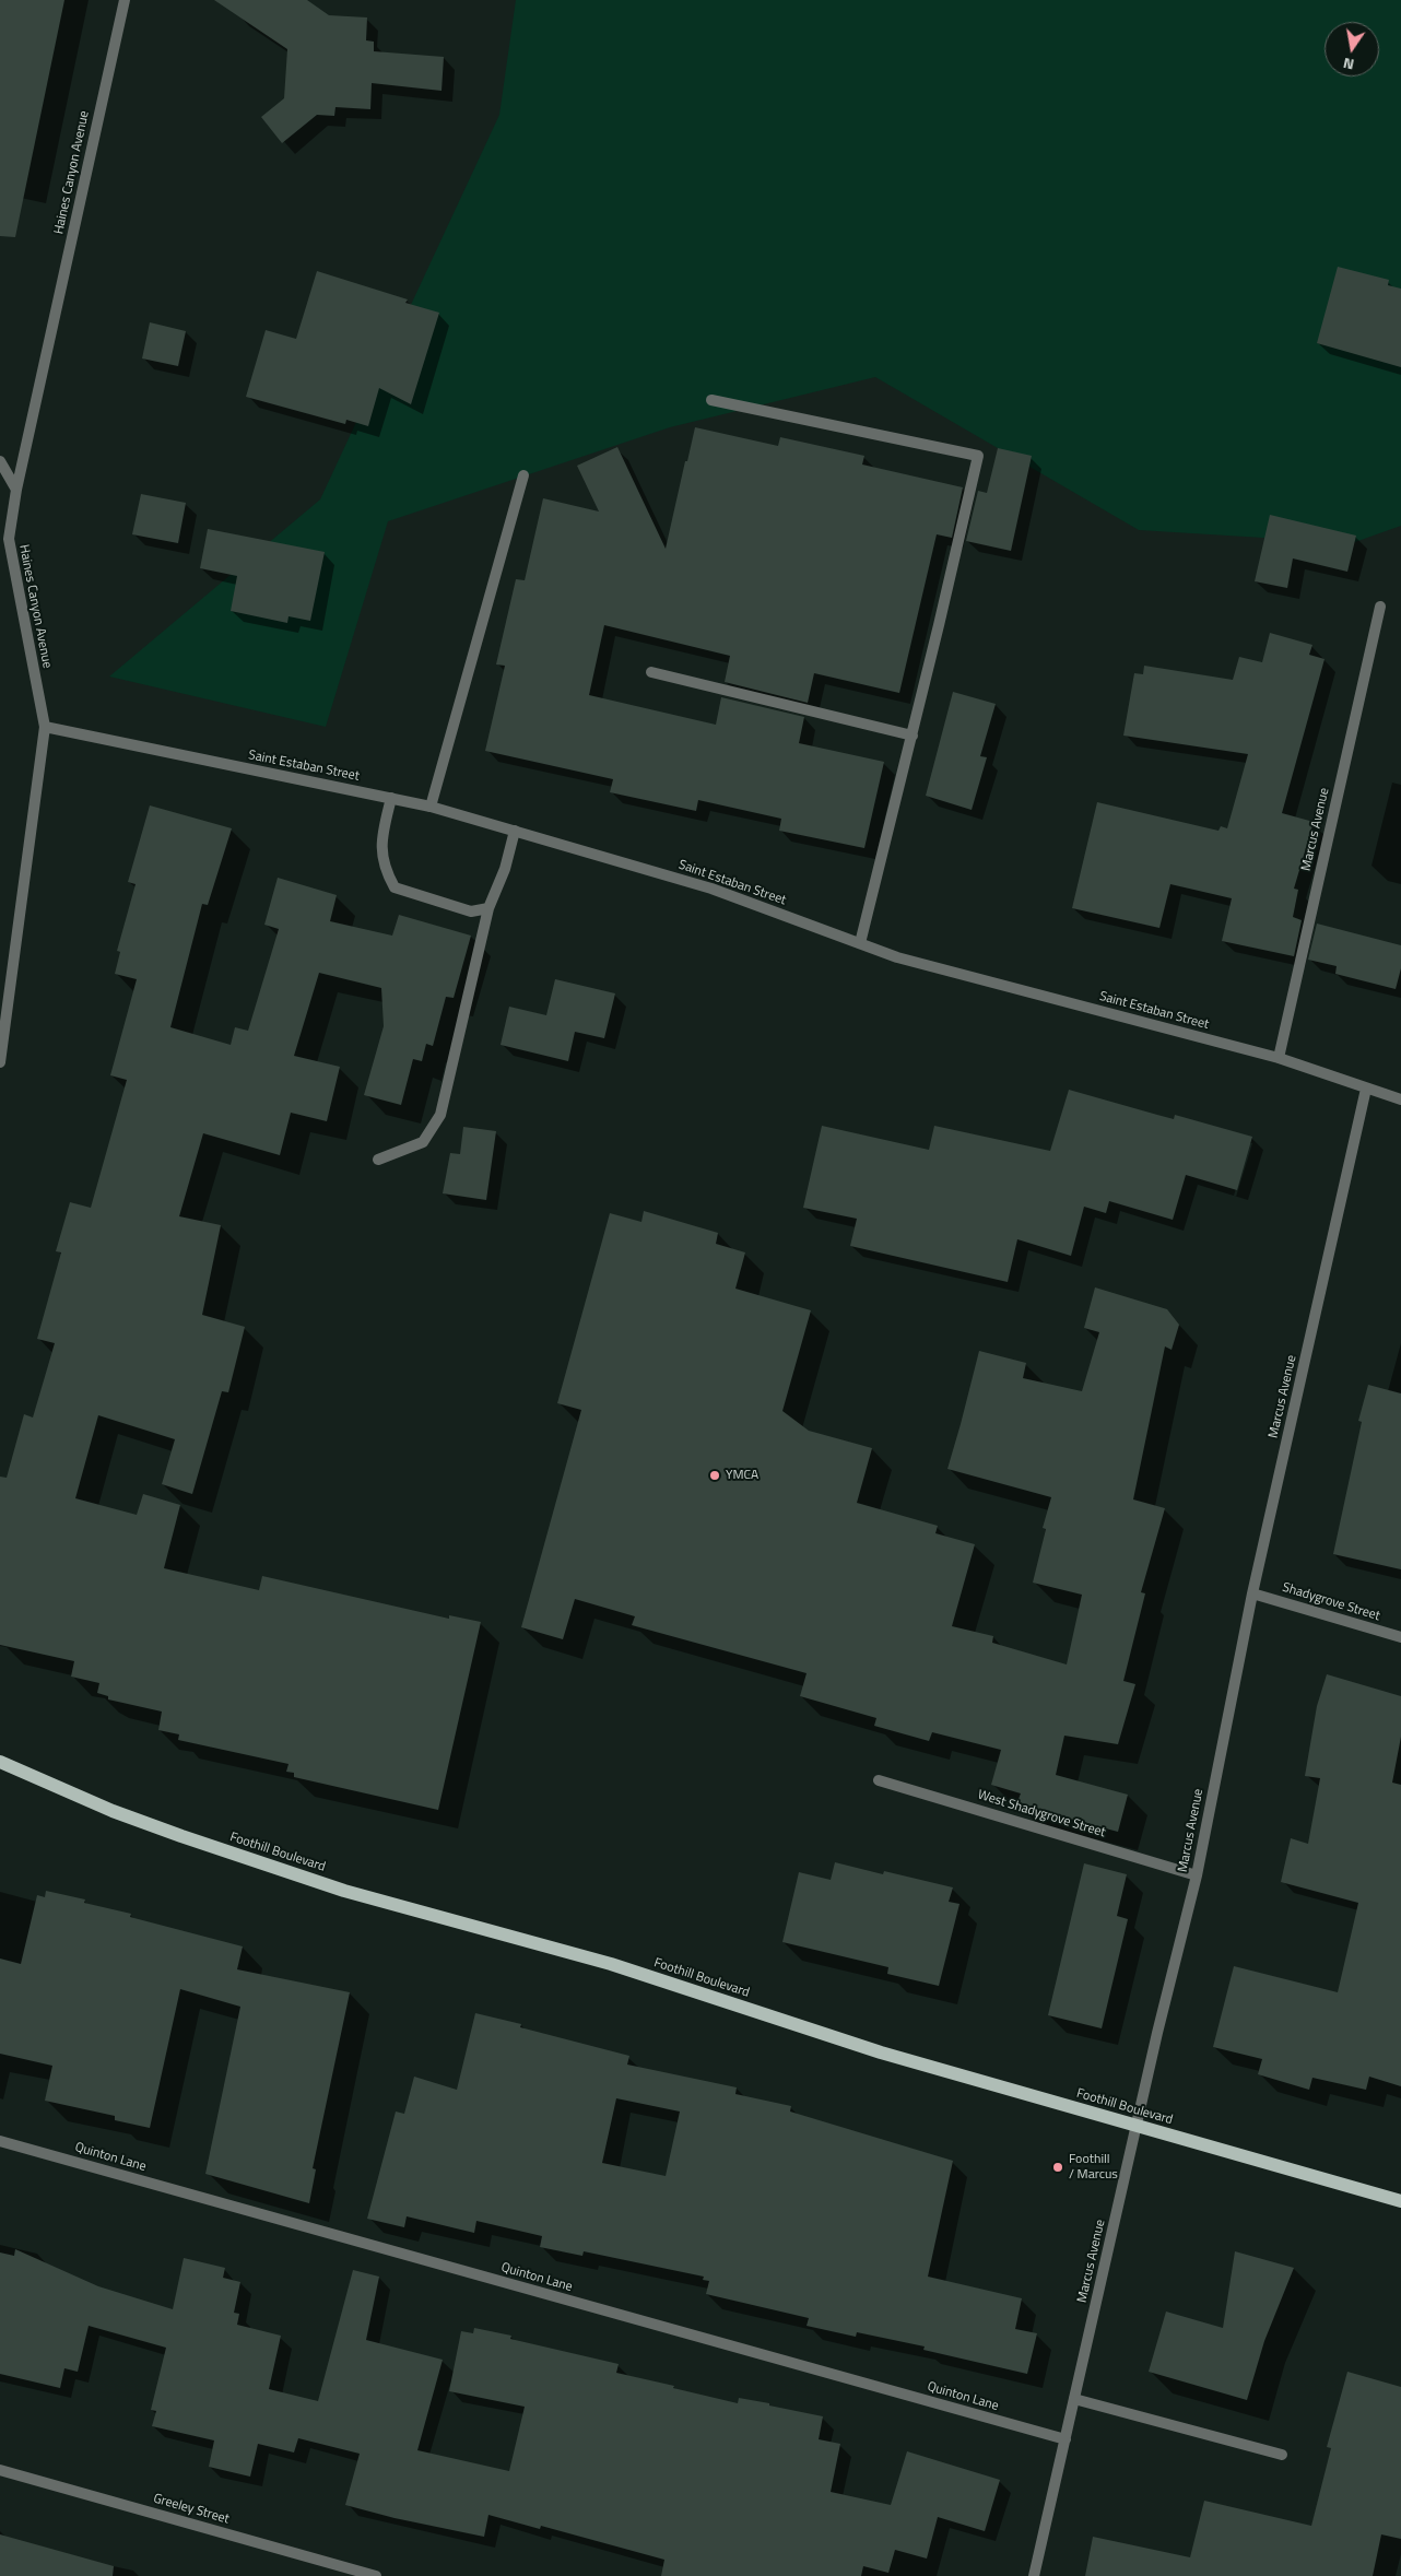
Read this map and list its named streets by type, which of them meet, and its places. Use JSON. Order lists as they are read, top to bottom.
{
  "streets": {
    "main road": ["Foothill Boulevard"],
    "street": [
      "Haines Canyon Avenue",
      "Saint Estaban Street",
      "Marcus Avenue",
      "Shadygrove Street",
      "West Shadygrove Street",
      "Quinton Lane",
      "Greeley Street"
    ]
  },
  "crossings": [
    ["Haines Canyon Avenue", "Saint Estaban Street"],
    ["Saint Estaban Street", "Marcus Avenue"],
    ["Marcus Avenue", "Shadygrove Street"],
    ["Marcus Avenue", "West Shadygrove Street"],
    ["Marcus Avenue", "Foothill Boulevard"],
    ["Marcus Avenue", "Quinton Lane"]
  ],
  "places": ["YMCA", "Foothill / Marcus"],
  "north": "bottom"
}
